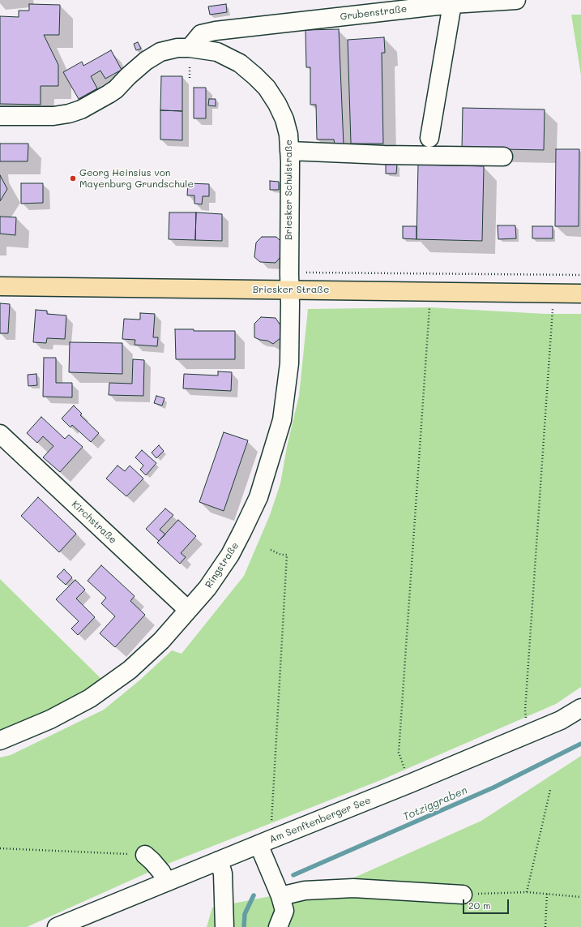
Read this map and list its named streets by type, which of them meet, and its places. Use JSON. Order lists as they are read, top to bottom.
{
  "streets": {
    "main road": ["Briesker Straße"],
    "street": [
      "Grubenstraße",
      "Briesker Schulstraße",
      "Kirchstraße",
      "Ringstraße",
      "Am Senftenberger See"
    ]
  },
  "crossings": [
    ["Grubenstraße", "Briesker Schulstraße"],
    ["Briesker Schulstraße", "Briesker Straße"],
    ["Briesker Schulstraße", "Ringstraße"],
    ["Briesker Straße", "Ringstraße"],
    ["Kirchstraße", "Ringstraße"]
  ],
  "water": ["Totziggraben"],
  "places": ["Georg Heinsius von Mayenburg Grundschule"],
  "scale_bar": "20 m"
}
